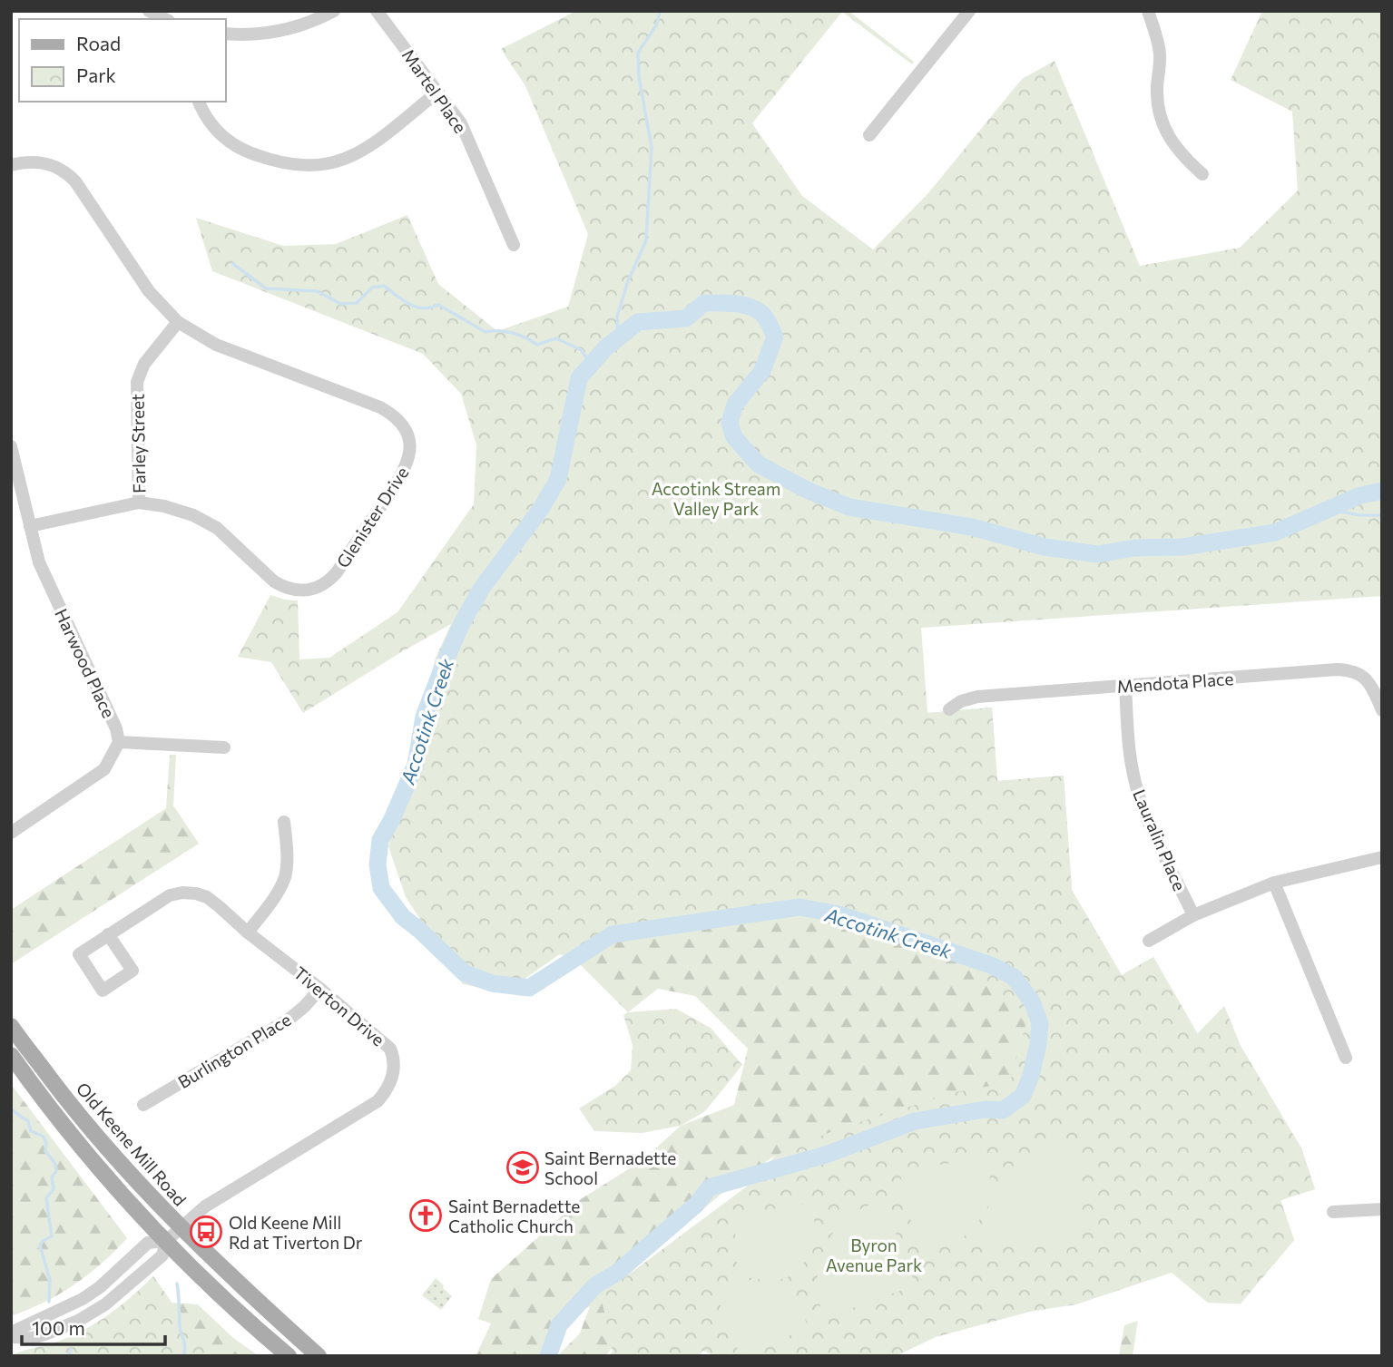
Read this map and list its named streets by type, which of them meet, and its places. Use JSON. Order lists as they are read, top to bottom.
{
  "streets": {
    "main road": ["Old Keene Mill Road"],
    "street": [
      "Martel Place",
      "Farley Street",
      "Glenister Drive",
      "Harwood Place",
      "Mendota Place",
      "Lauralin Place",
      "Tiverton Drive",
      "Burlington Place"
    ]
  },
  "crossings": [
    ["Farley Street", "Glenister Drive"],
    ["Glenister Drive", "Harwood Place"],
    ["Mendota Place", "Lauralin Place"],
    ["Tiverton Drive", "Burlington Place"],
    ["Tiverton Drive", "Old Keene Mill Road"]
  ],
  "water": ["Accotink Creek"],
  "parks": ["Accotink Stream Valley Park", "Byron Avenue Park"],
  "places": {
    "school or university": ["Saint Bernadette School"],
    "church": ["Saint Bernadette Catholic Church"],
    "bus stop": ["Old Keene Mill Rd at Tiverton Dr"]
  },
  "legend": ["Road", "Park"],
  "scale_bar": "100 m"
}
